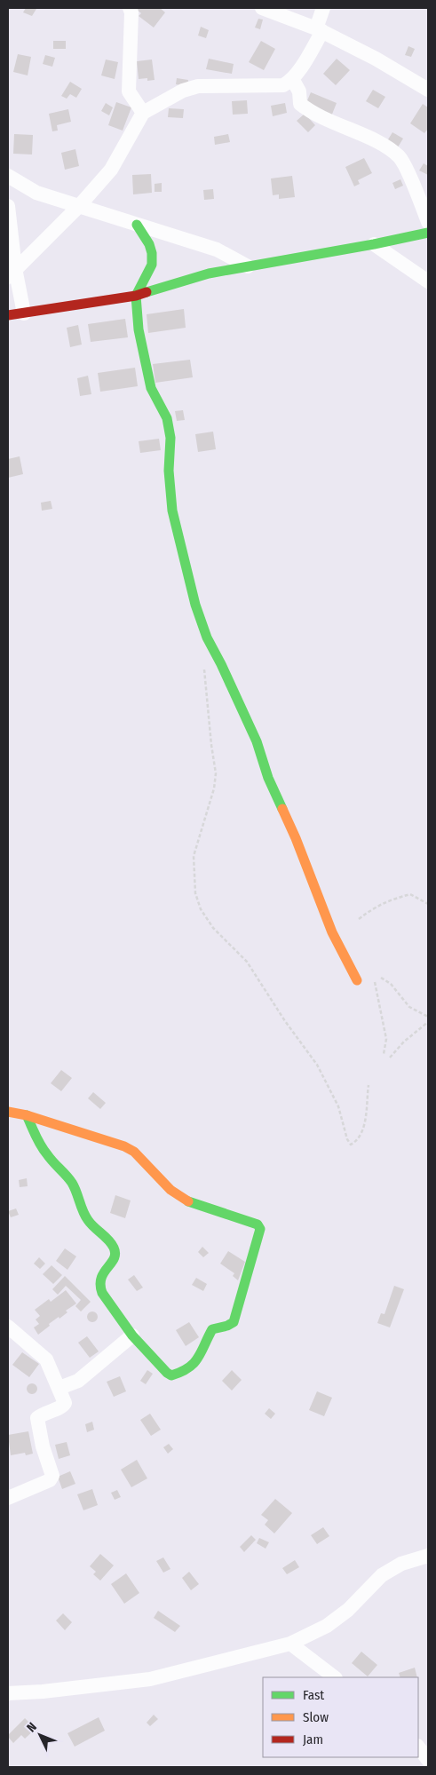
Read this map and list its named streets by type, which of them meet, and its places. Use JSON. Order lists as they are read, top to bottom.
{
  "legend": ["Fast", "Slow", "Jam"],
  "north": "top left"
}
